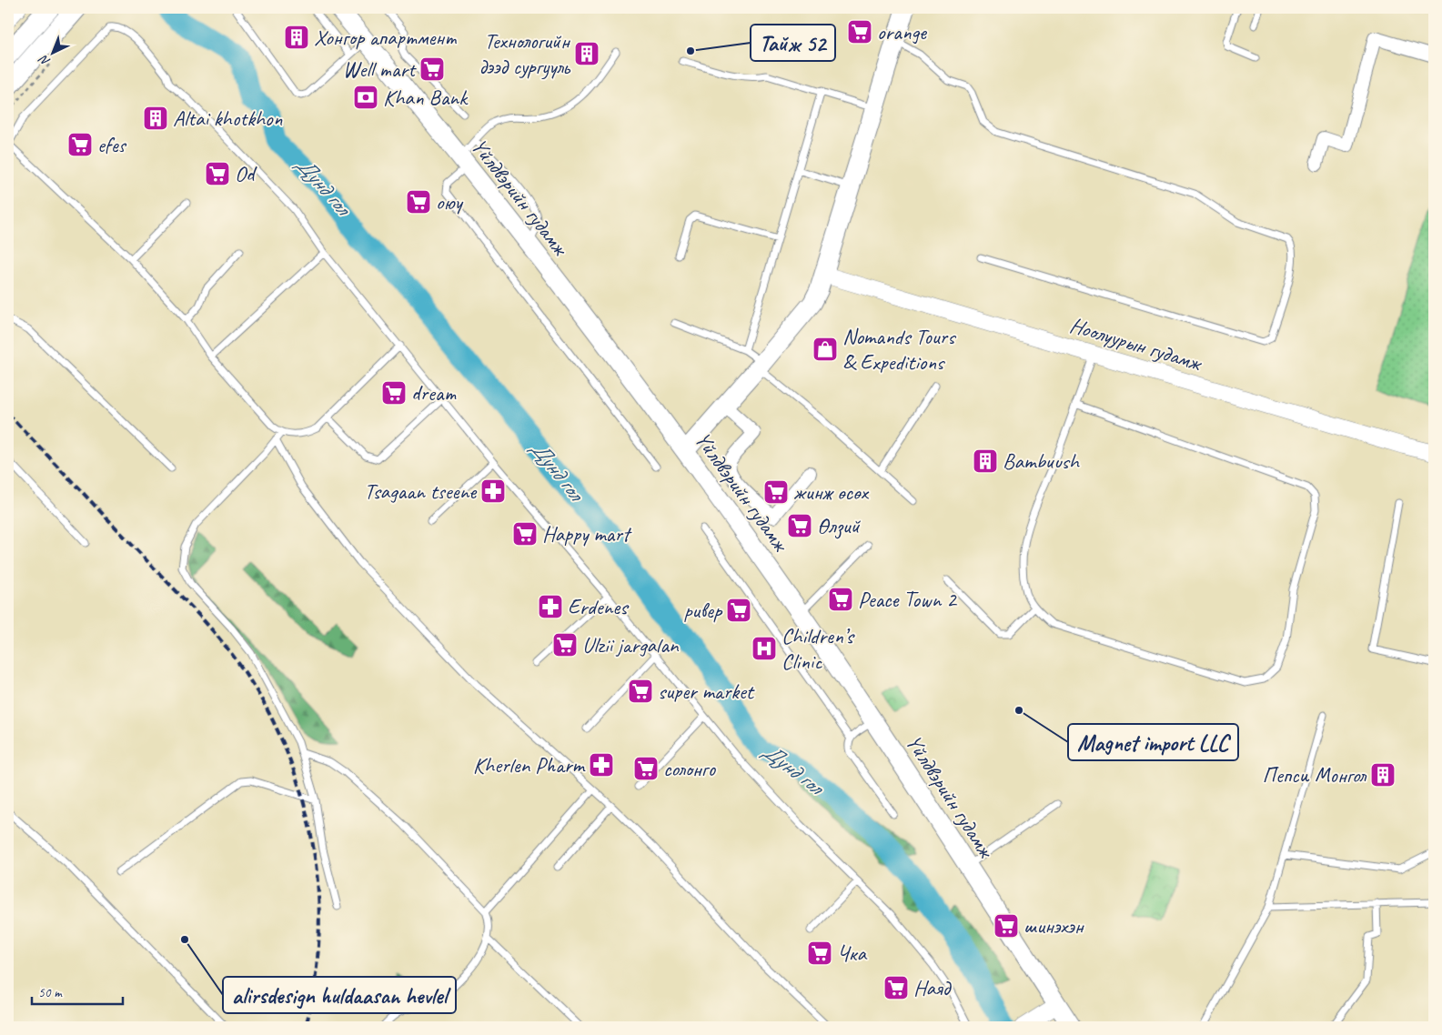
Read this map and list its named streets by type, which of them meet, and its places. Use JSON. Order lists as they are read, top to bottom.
{
  "streets": {
    "main road": ["Yйлдвэрийн гудамж"],
    "street": ["Ноолуурын гудамж"]
  },
  "water": ["Дунд гол"],
  "places": {
    "supermarket": [
      "orange",
      "Well mart",
      "efes",
      "Od",
      "оюу",
      "dream",
      "жинж өсөх",
      "Өлзий",
      "Happy mart",
      "Peace Town 2",
      "ривер",
      "Ulzii jargalan",
      "super market",
      "солонго",
      "шинэхэн",
      "Чка",
      "Наяд"
    ],
    "building": [
      "Хонгор апартмент",
      "Технологийн дээд сургууль",
      "Altai khotkhon",
      "Bambuush",
      "Пепси Монгол"
    ],
    "other": ["Тайж 52", "Magnet import LLC", "alirsdesign huldaasan hevlel"],
    "bank": ["Khan Bank"],
    "shop": ["Nomands Tours & Expeditions"],
    "pharmacy": ["Tsagaan tseene", "Erdenes", "Kherlen Pharm"],
    "hospital": ["Children’s Clinic"]
  },
  "scale_bar": "50 m",
  "north": "bottom left"
}
